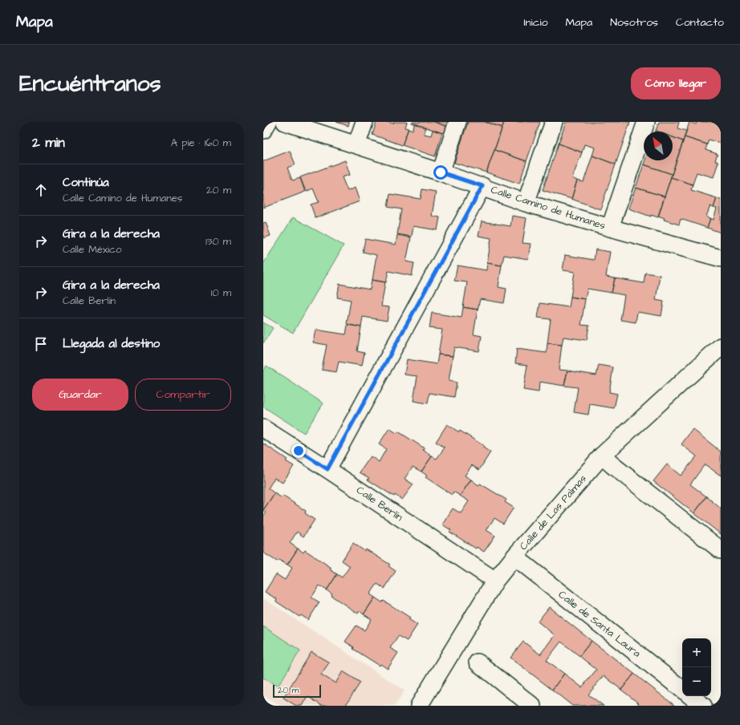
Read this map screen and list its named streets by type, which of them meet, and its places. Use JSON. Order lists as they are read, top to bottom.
{
  "streets": {
    "street": [
      "Calle Camino de Humanes",
      "Calle Berlín",
      "Calle de Las Palmas",
      "Calle de Santa Laura"
    ]
  },
  "crossings": [
    ["Calle Berlín", "Calle de Las Palmas"],
    ["Calle de Las Palmas", "Calle de Santa Laura"]
  ],
  "scale_bar": "20 m",
  "north": "top left",
  "page": {
    "header": "Mapa",
    "nav": [
      "Inicio",
      "Mapa",
      "Nosotros",
      "Contacto"
    ],
    "buttons": [
      "Cómo llegar",
      ["Guardar", "Compartir"]
    ],
    "title": "Encuéntranos",
    "heading": ["2 min", "A pie · 160 m"],
    "list": [
      ["Continúa", "Calle Camino de Humanes", "20 m"],
      ["Gira a la derecha", "Calle México", "130 m"],
      ["Gira a la derecha", "Calle Berlín", "10 m"],
      "Llegada al destino"
    ],
    "map_buttons": ["+", "−"],
    "scale": "20 m"
  }
}
